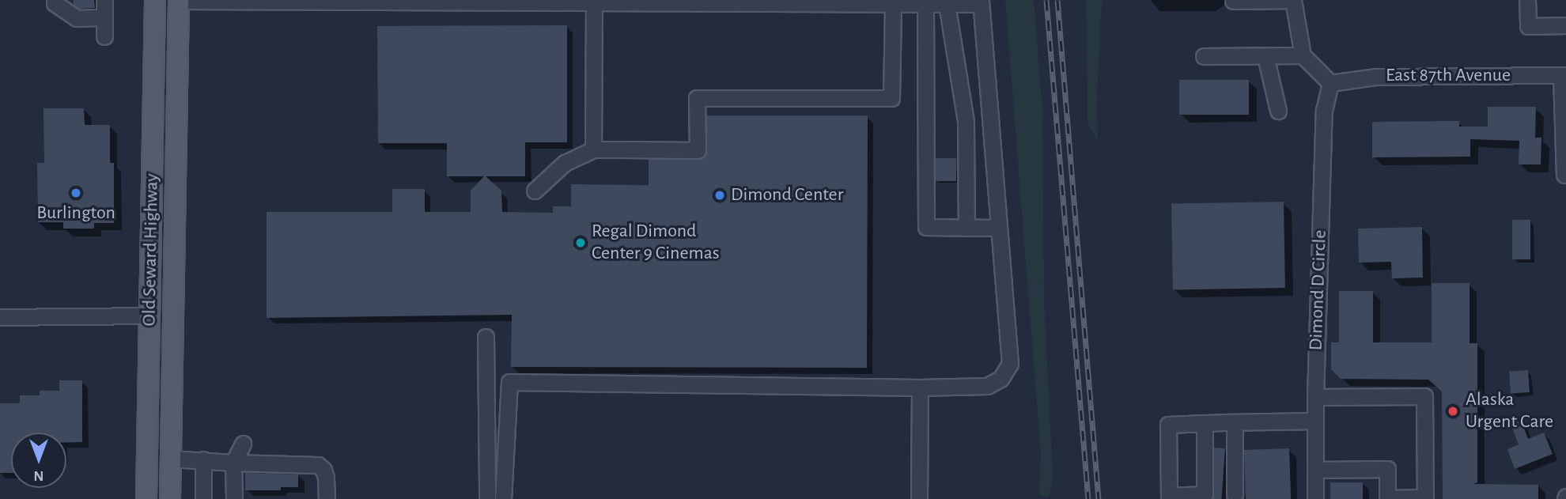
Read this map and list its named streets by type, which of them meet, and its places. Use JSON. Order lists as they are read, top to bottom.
{
  "streets": {
    "main road": ["Old Seward Highway"],
    "street": ["East 87th Avenue", "Dimond D Circle"]
  },
  "crossings": [
    ["East 87th Avenue", "Dimond D Circle"]
  ],
  "places": [
    "Burlington",
    "Dimond Center",
    "Regal Dimond Center 9 Cinemas",
    "Alaska Urgent Care"
  ],
  "north": "bottom"
}
